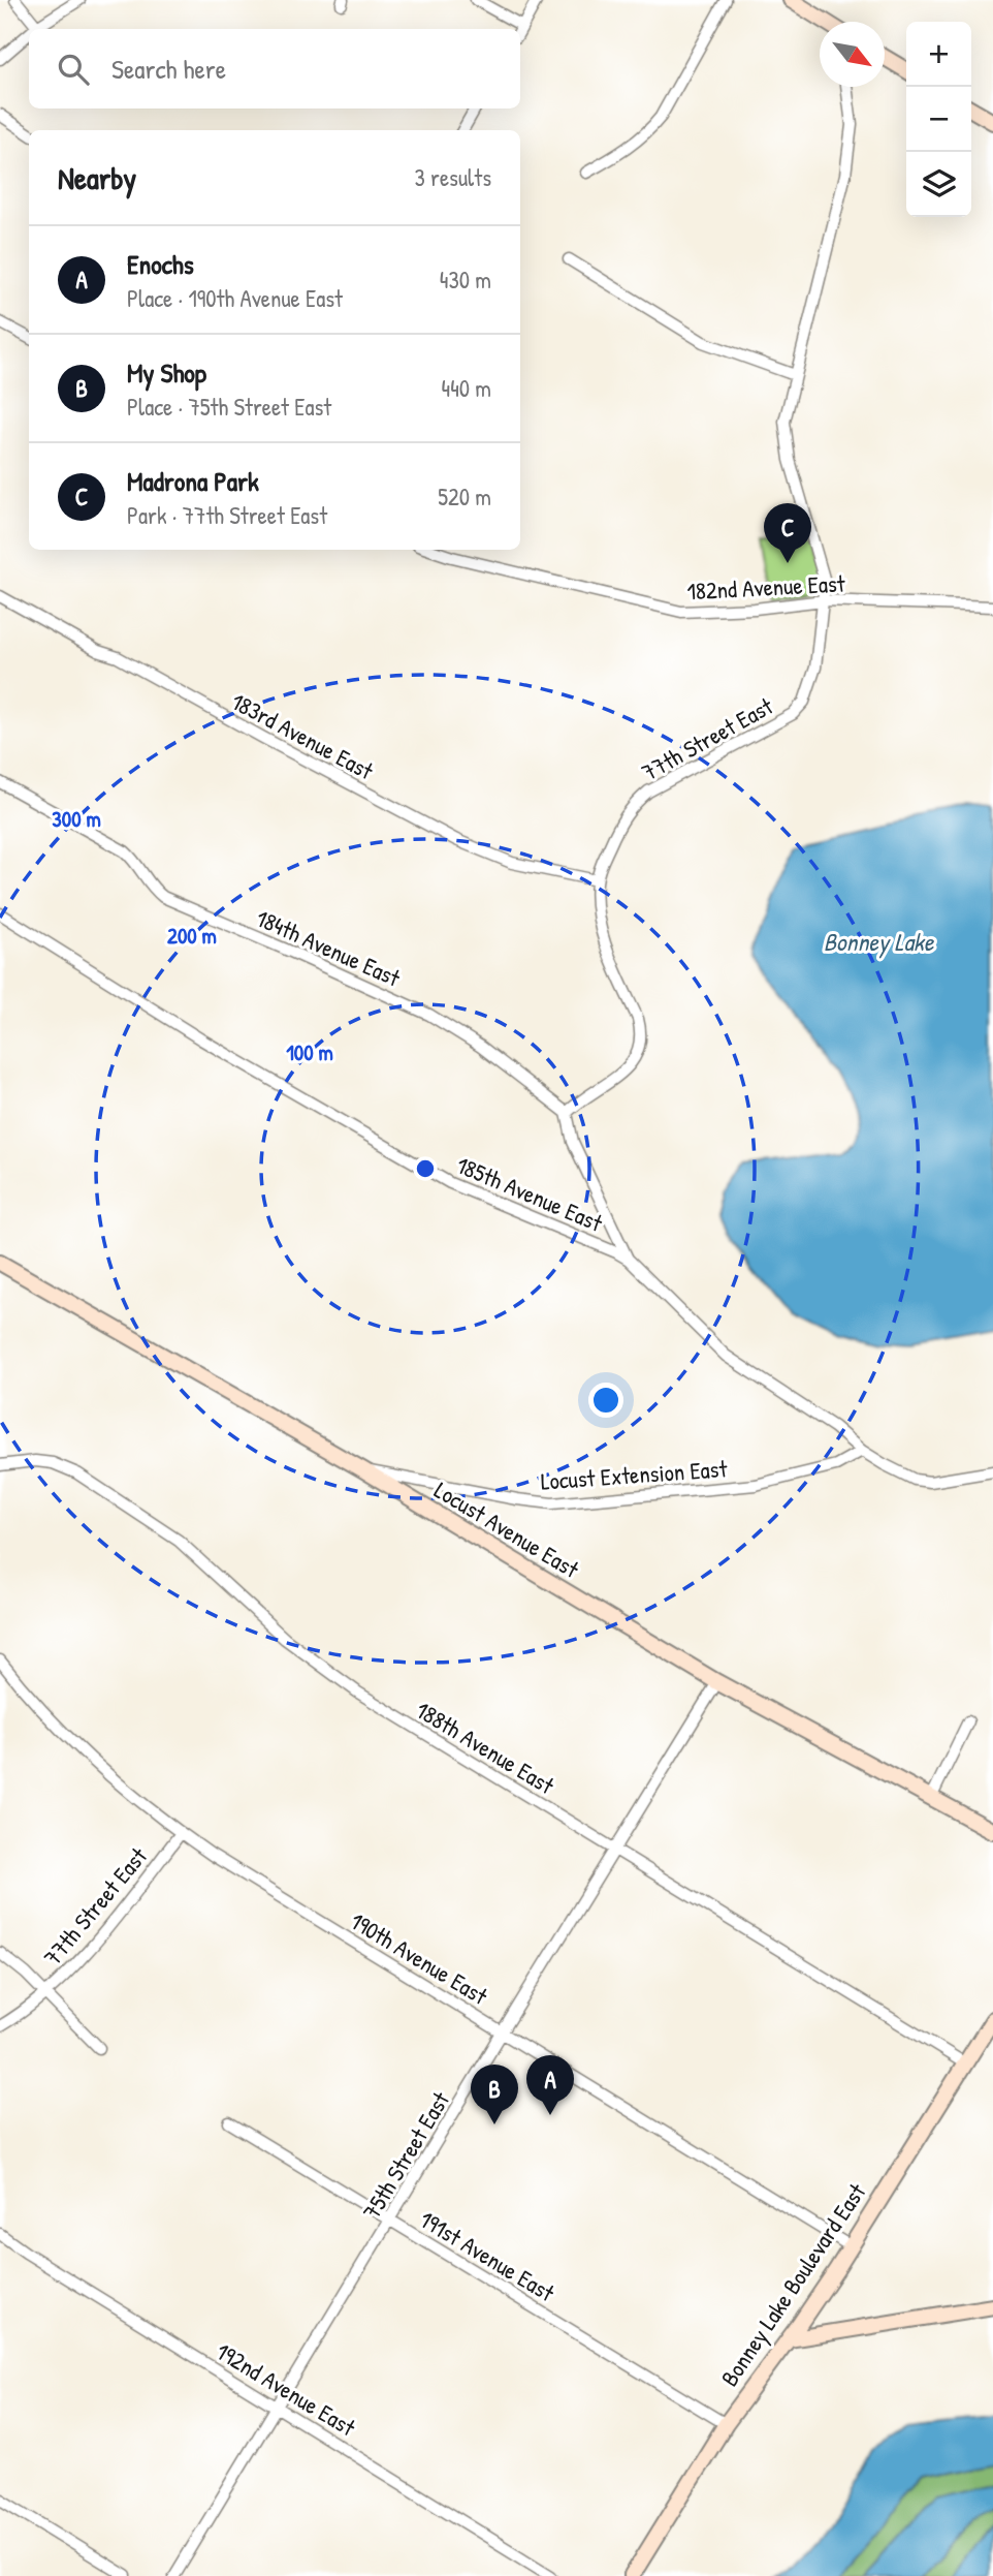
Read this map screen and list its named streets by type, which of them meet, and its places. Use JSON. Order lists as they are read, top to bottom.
{
  "streets": {
    "street": [
      "182nd Avenue East",
      "183rd Avenue East",
      "77th Street East",
      "184th Avenue East",
      "185th Avenue East",
      "Locust Extension East",
      "Locust Avenue East",
      "188th Avenue East",
      "190th Avenue East",
      "75th Street East",
      "191st Avenue East",
      "Bonney Lake Boulevard East",
      "192nd Avenue East"
    ]
  },
  "crossings": [
    ["182nd Avenue East", "77th Street East"],
    ["183rd Avenue East", "77th Street East"],
    ["77th Street East", "184th Avenue East"],
    ["77th Street East", "190th Avenue East"],
    ["185th Avenue East", "Locust Extension East"],
    ["Locust Extension East", "Locust Avenue East"],
    ["Locust Avenue East", "75th Street East"],
    ["188th Avenue East", "75th Street East"],
    ["188th Avenue East", "Bonney Lake Boulevard East"],
    ["190th Avenue East", "75th Street East"],
    ["190th Avenue East", "Bonney Lake Boulevard East"],
    ["75th Street East", "191st Avenue East"],
    ["75th Street East", "192nd Avenue East"],
    ["191st Avenue East", "Bonney Lake Boulevard East"]
  ],
  "water": ["Bonney Lake"],
  "north": "bottom right",
  "page": {
    "map_buttons": ["+", "−"],
    "search": "Search here",
    "heading": ["Nearby", "3 results"],
    "list": [
      {
        "mark": "A",
        "name": "Enochs",
        "note": "Place · 190th Avenue East",
        "value": "430 m"
      },
      {
        "mark": "B",
        "name": "My Shop",
        "note": "Place · 75th Street East",
        "value": "440 m"
      },
      {
        "mark": "C",
        "name": "Madrona Park",
        "note": "Park · 77th Street East",
        "value": "520 m"
      }
    ],
    "pins": ["C", "A", "B"]
  },
  "rings": ["300 m", "200 m", "100 m"]
}
